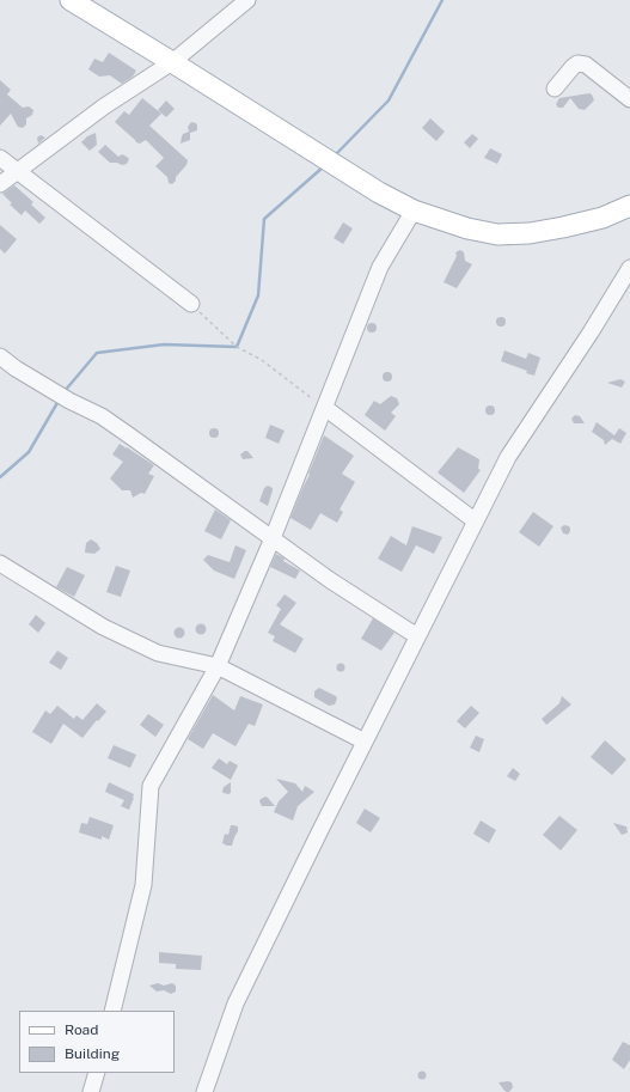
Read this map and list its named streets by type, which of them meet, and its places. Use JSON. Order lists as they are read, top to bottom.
{
  "legend": ["Road", "Building"]
}
